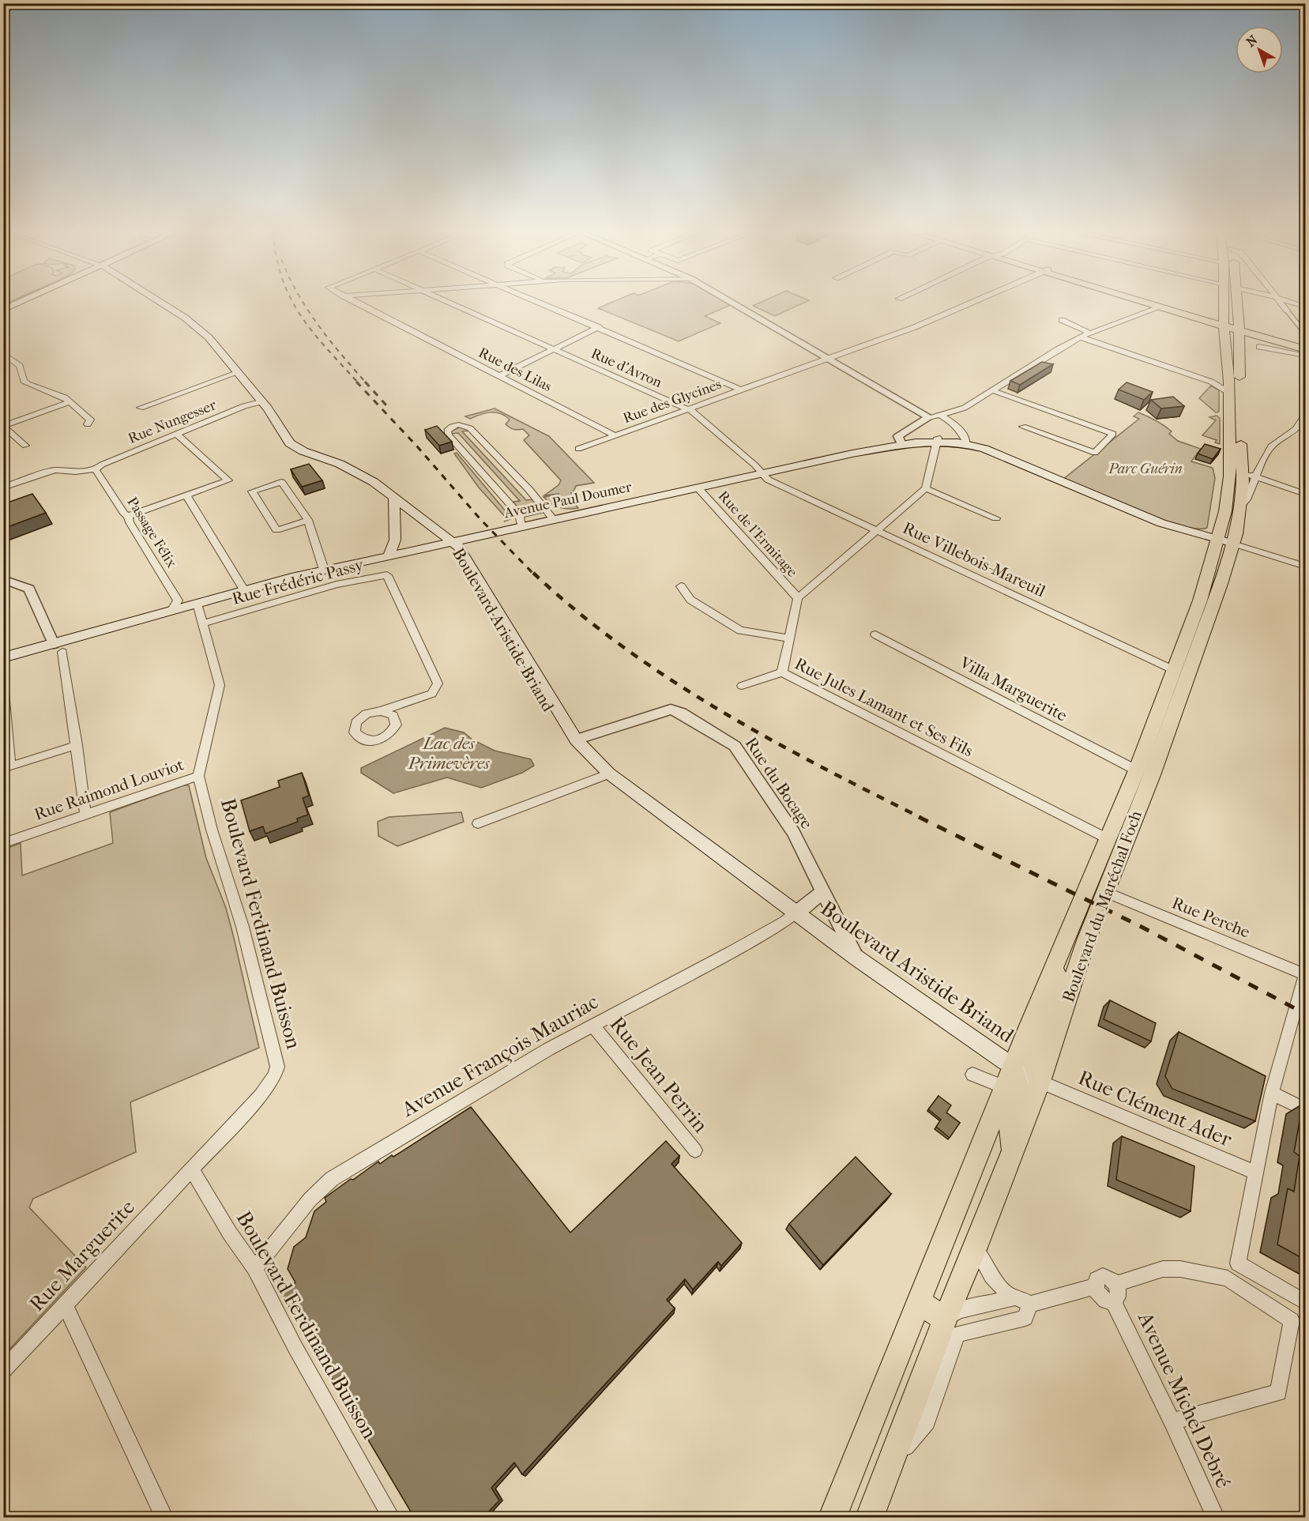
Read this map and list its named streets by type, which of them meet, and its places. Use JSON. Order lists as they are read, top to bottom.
{
  "streets": {
    "main road": ["Avenue Paul Doumer", "Boulevard Aristide Briand", "Boulevard du Maréchal Foch"],
    "street": [
      "Rue d'Avron",
      "Rue des Lilas",
      "Rue des Glycines",
      "Rue Nungesser",
      "Passage Félix",
      "Rue de l'Ermitage",
      "Rue Villebois-Mareuil",
      "Rue Frédéric Passy",
      "Villa Marguerite",
      "Rue Jules Lamant et Ses Fils",
      "Rue du Bocage",
      "Rue Raimond Louviot",
      "Rue Perche",
      "Boulevard Ferdinand Buisson",
      "Avenue François Mauriac",
      "Rue Jean Perrin",
      "Rue Clément Ader",
      "Rue Marguerite",
      "Avenue Michel Debré"
    ]
  },
  "crossings": [
    ["Rue d'Avron", "Rue des Glycines"],
    ["Rue d'Avron", "Avenue Paul Doumer"],
    ["Rue d'Avron", "Rue Villebois-Mareuil"],
    ["Rue des Lilas", "Rue des Glycines"],
    ["Rue Nungesser", "Passage Félix"],
    ["Avenue Paul Doumer", "Passage Félix"],
    ["Avenue Paul Doumer", "Rue de l'Ermitage"],
    ["Avenue Paul Doumer", "Rue Villebois-Mareuil"],
    ["Avenue Paul Doumer", "Boulevard Aristide Briand"],
    ["Avenue Paul Doumer", "Boulevard du Maréchal Foch"],
    ["Avenue Paul Doumer", "Boulevard Ferdinand Buisson"],
    ["Rue de l'Ermitage", "Rue Jules Lamant et Ses Fils"],
    ["Rue Villebois-Mareuil", "Boulevard du Maréchal Foch"],
    ["Rue Frédéric Passy", "Boulevard Ferdinand Buisson"],
    ["Boulevard Aristide Briand", "Rue du Bocage"],
    ["Boulevard Aristide Briand", "Boulevard du Maréchal Foch"],
    ["Boulevard Aristide Briand", "Avenue François Mauriac"],
    ["Boulevard Aristide Briand", "Rue Clément Ader"],
    ["Villa Marguerite", "Boulevard du Maréchal Foch"],
    ["Rue Jules Lamant et Ses Fils", "Boulevard du Maréchal Foch"],
    ["Rue Raimond Louviot", "Boulevard Ferdinand Buisson"],
    ["Boulevard du Maréchal Foch", "Rue Perche"],
    ["Boulevard du Maréchal Foch", "Rue Clément Ader"],
    ["Boulevard Ferdinand Buisson", "Avenue François Mauriac"],
    ["Boulevard Ferdinand Buisson", "Rue Marguerite"],
    ["Avenue François Mauriac", "Rue Jean Perrin"]
  ],
  "water": ["Lac des Primevères"],
  "parks": ["Parc Guérin"],
  "north": "top left"
}
